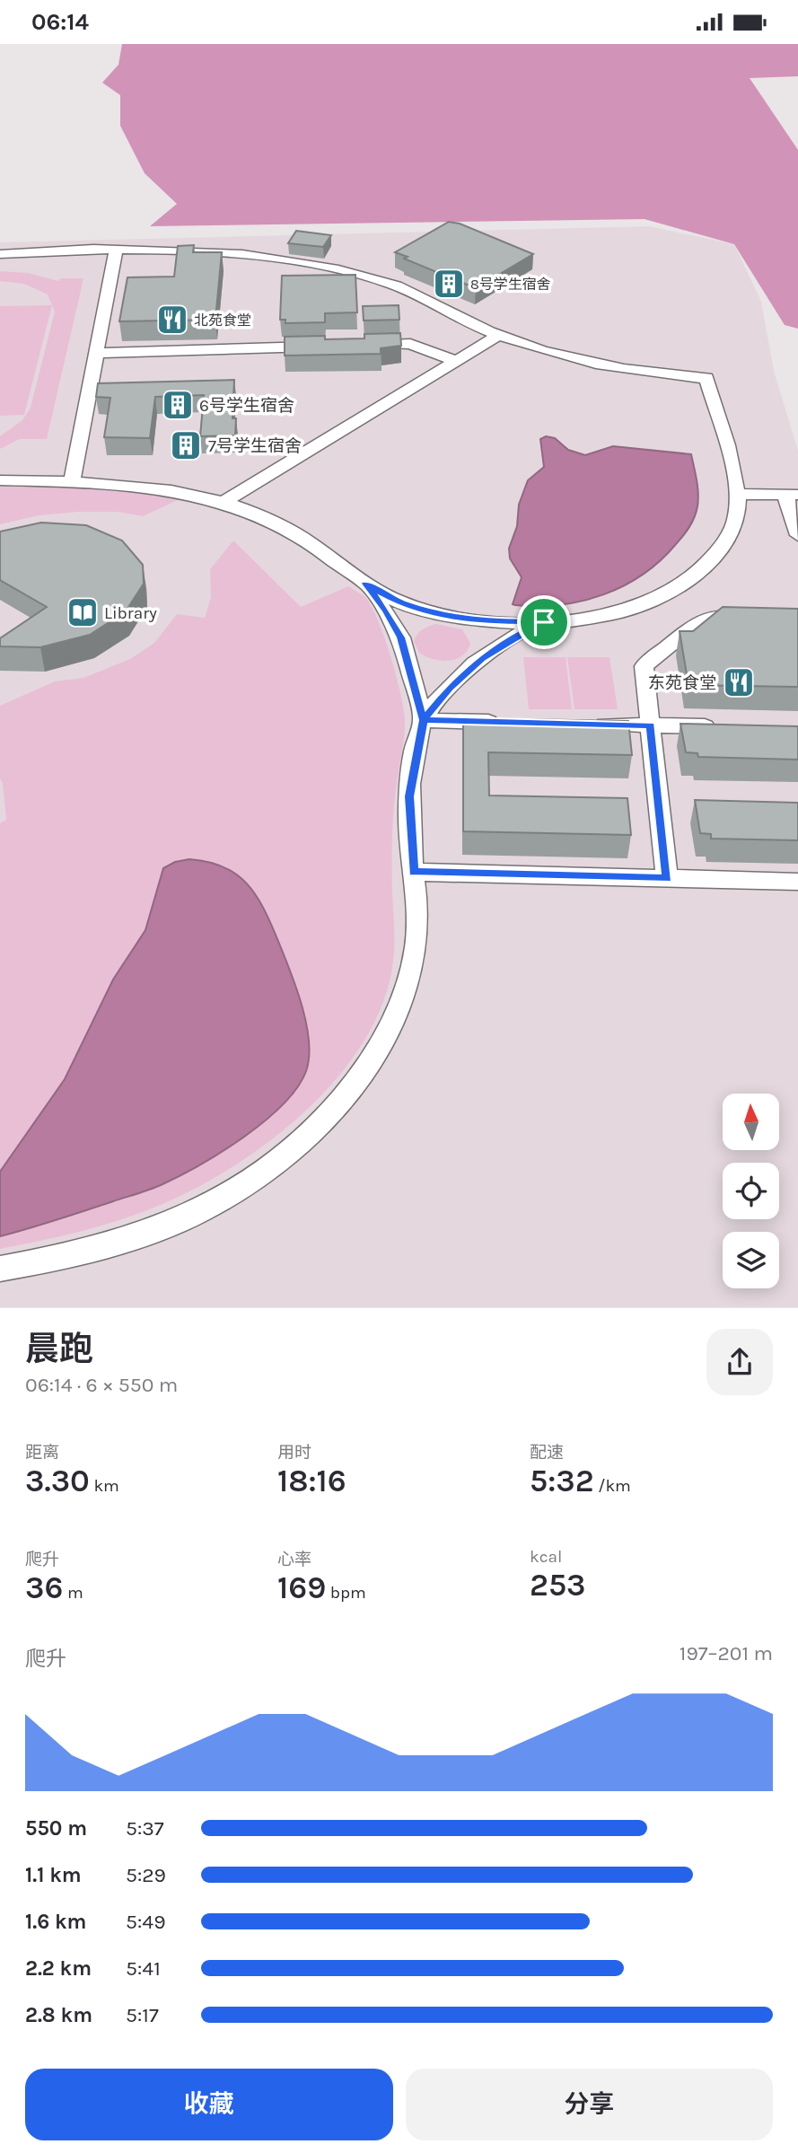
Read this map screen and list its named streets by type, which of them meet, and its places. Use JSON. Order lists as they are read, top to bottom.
{
  "places": {
    "building": ["8号学生宿舍", "6号学生宿舍", "7号学生宿舍"],
    "restaurant": ["北苑食堂", "东苑食堂"],
    "library": ["Library"]
  },
  "north": "top",
  "page": {
    "status": "06:14",
    "heading": ["晨跑", "06:14 · 6 × 550 m"],
    "stats": [
      ["距离", "3.30 km"],
      ["用时", "18:16"],
      ["配速", "5:32 /km"],
      ["爬升", "36 m"],
      ["心率", "169 bpm"],
      ["kcal", "253"]
    ],
    "chart": ["爬升", "197–201 m"],
    "list": [
      {
        "name": "550 m",
        "note": "5:37"
      },
      {
        "name": "1.1 km",
        "note": "5:29"
      },
      {
        "name": "1.6 km",
        "note": "5:49"
      },
      {
        "name": "2.2 km",
        "note": "5:41"
      },
      {
        "name": "2.8 km",
        "note": "5:17"
      }
    ],
    "buttons": ["收藏", "分享"]
  }
}
